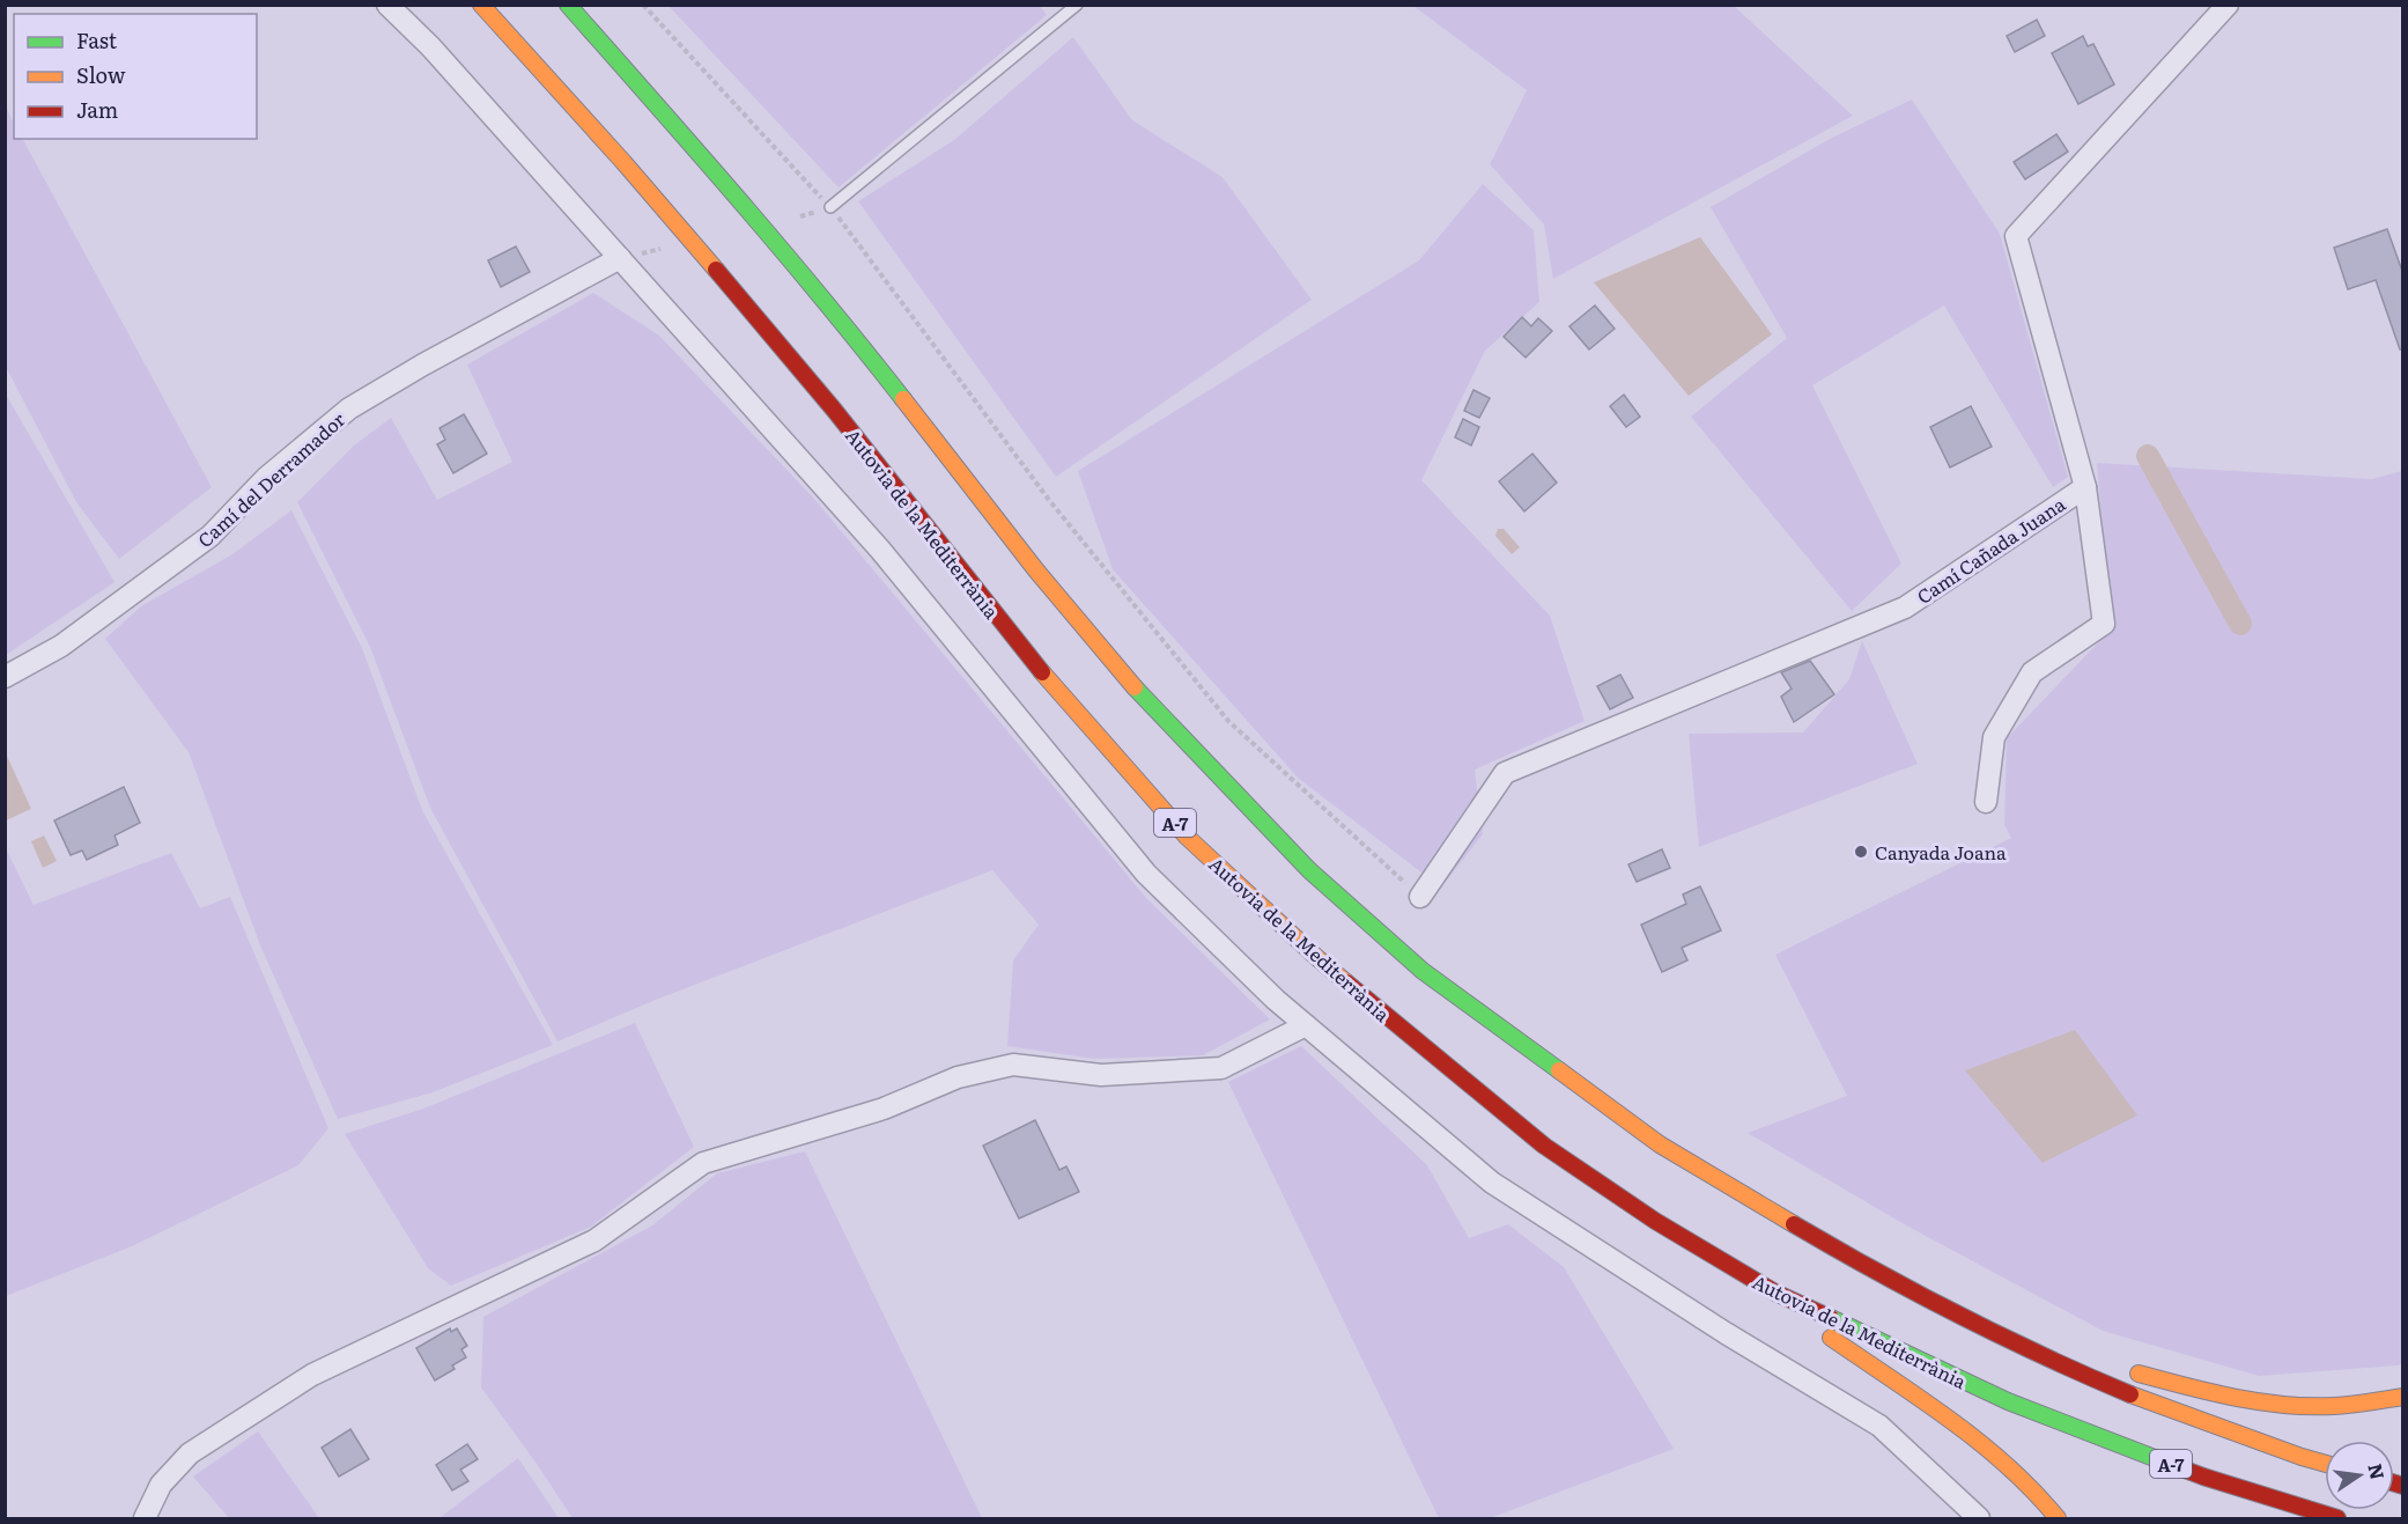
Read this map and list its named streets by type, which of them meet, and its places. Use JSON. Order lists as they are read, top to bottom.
{
  "streets": {
    "highway": ["Autovia de la Mediterrània", "A-7"],
    "street": ["Camí del Derramador", "Camí Cañada Juana"]
  },
  "places": ["Canyada Joana"],
  "legend": ["Fast", "Slow", "Jam"],
  "north": "right"
}
